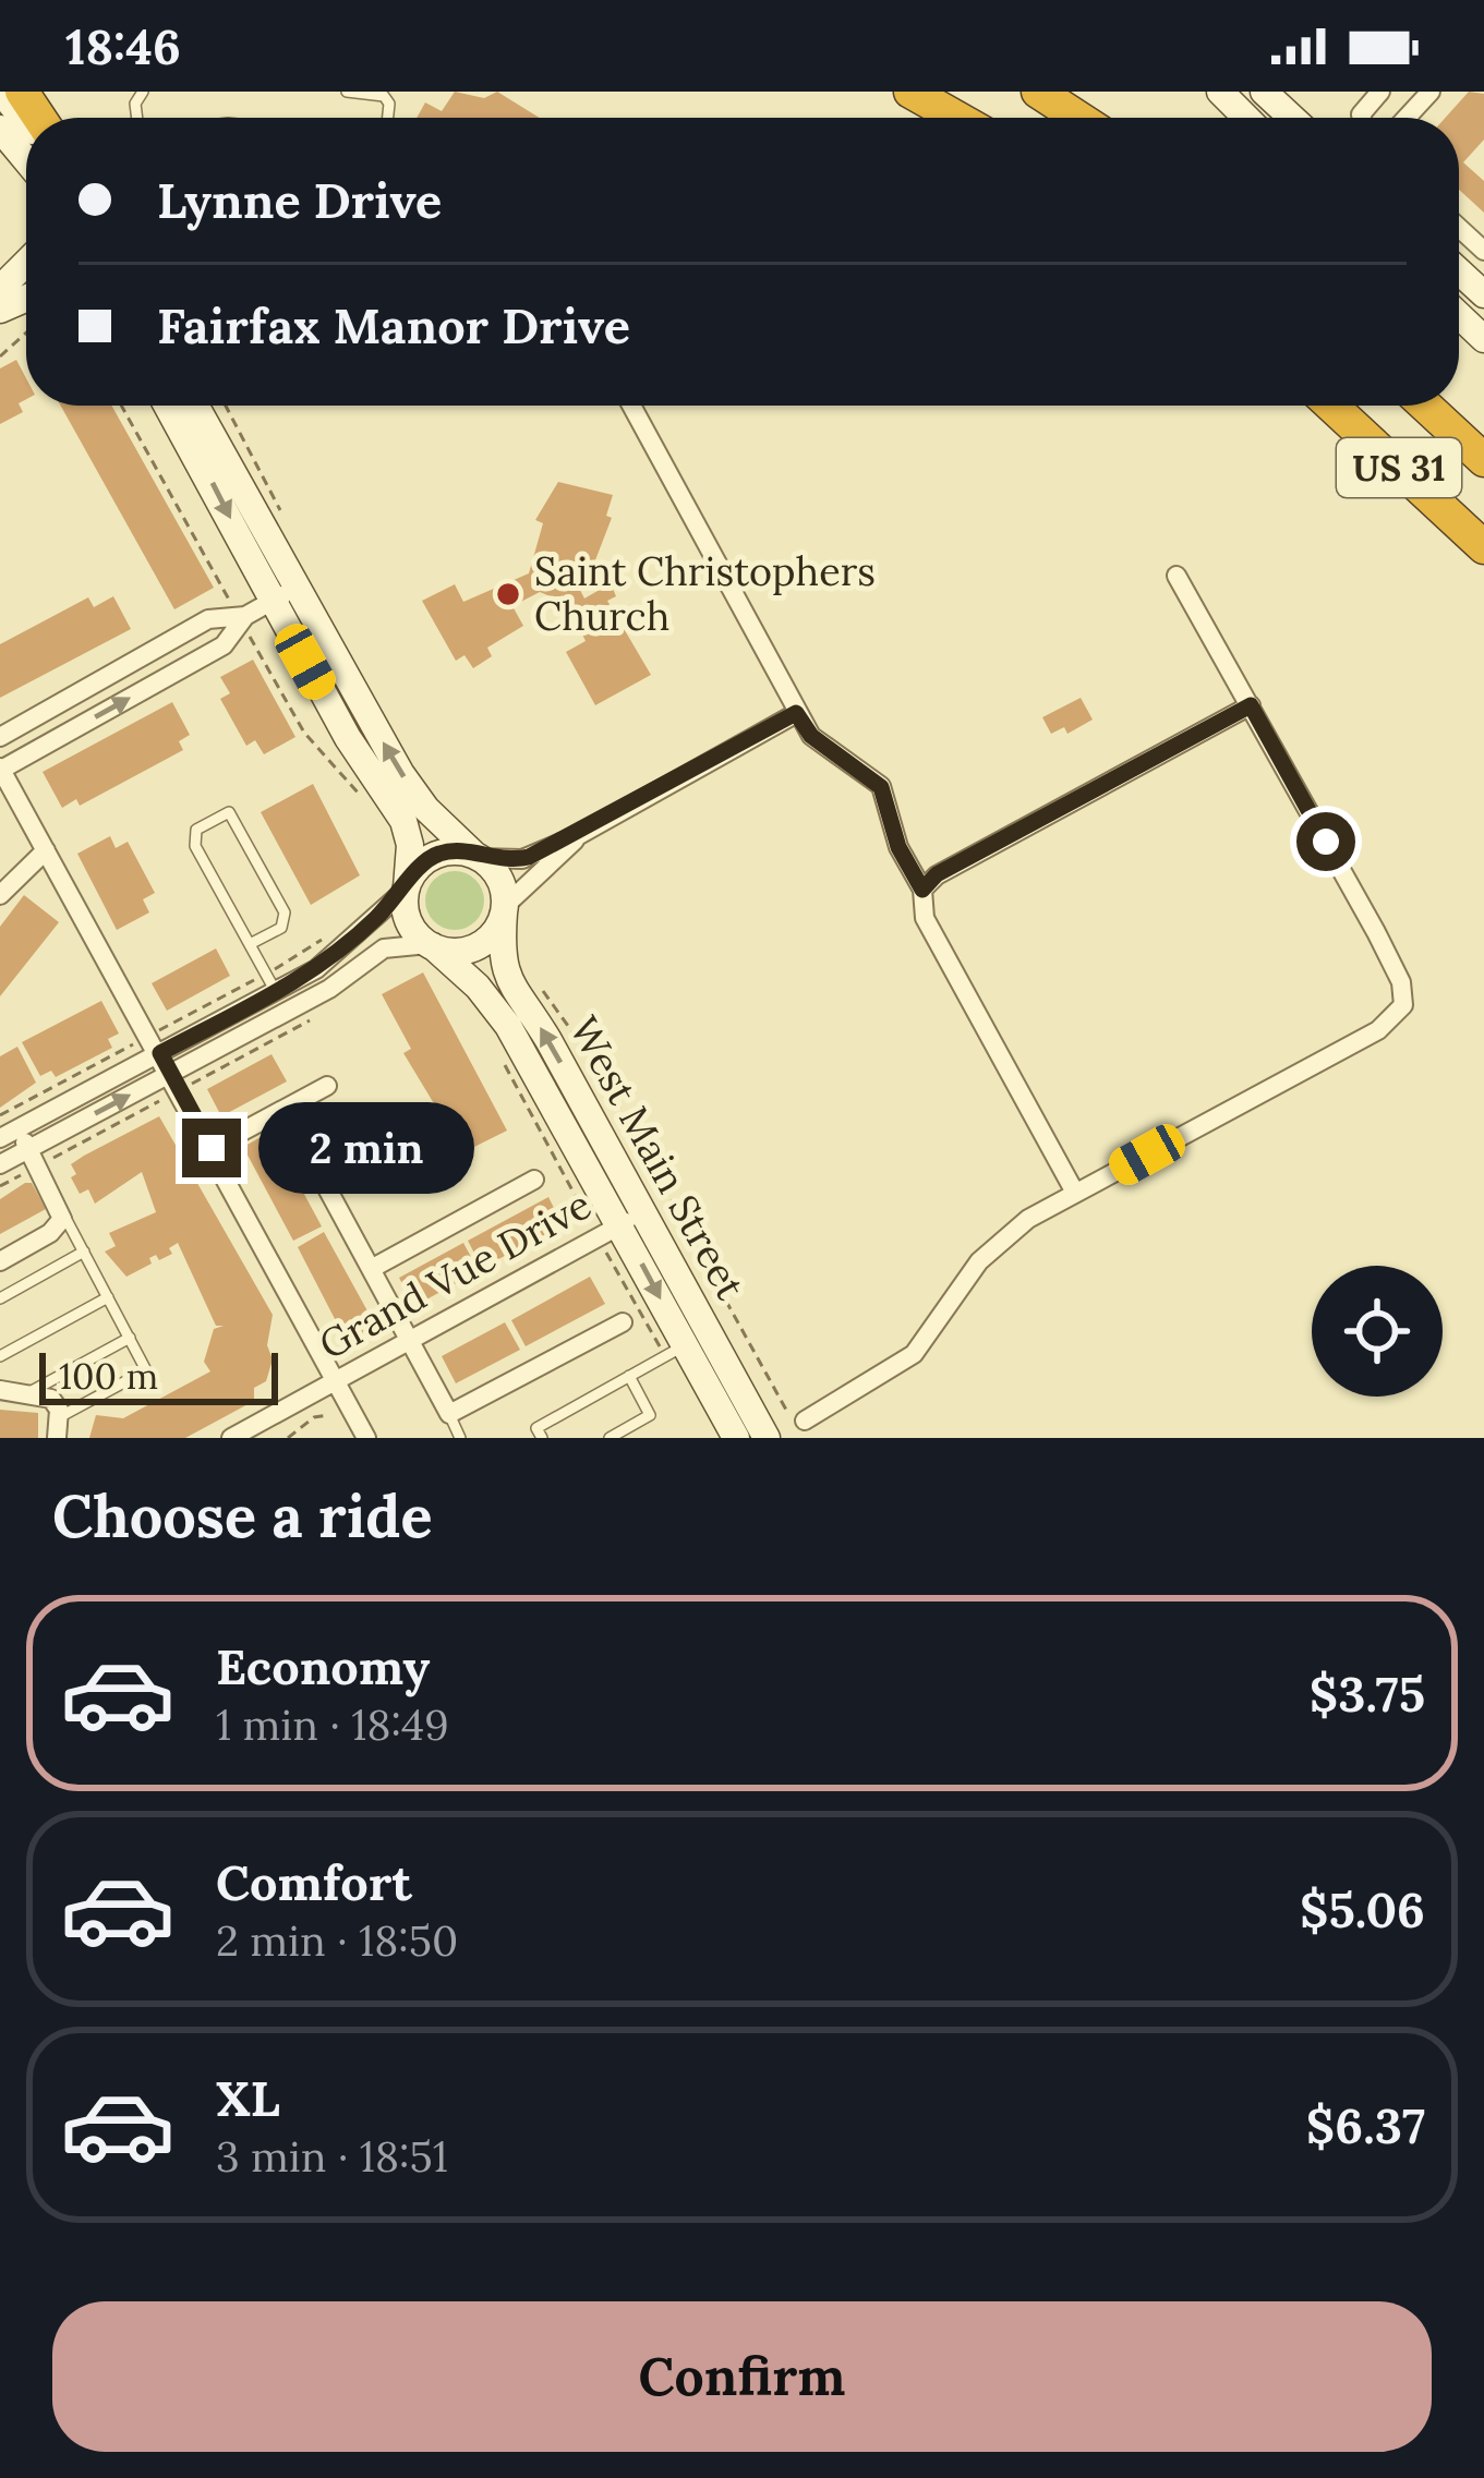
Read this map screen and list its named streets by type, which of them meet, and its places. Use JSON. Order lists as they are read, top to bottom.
{
  "streets": {
    "highway": ["US 31"],
    "main road": ["West Main Street"],
    "street": ["Grand Vue Drive"]
  },
  "crossings": [
    ["West Main Street", "Grand Vue Drive"]
  ],
  "places": ["Saint Christophers Church"],
  "scale_bar": "100 m",
  "page": {
    "status": "18:46",
    "banner": ["Lynne Drive", "Fairfax Manor Drive"],
    "bubble": "2 min",
    "scale": "100 m",
    "heading": "Choose a ride",
    "list": [
      {
        "name": "Economy",
        "note": "1 min · 18:49",
        "value": "$3.75"
      },
      {
        "name": "Comfort",
        "note": "2 min · 18:50",
        "value": "$5.06"
      },
      {
        "name": "XL",
        "note": "3 min · 18:51",
        "value": "$6.37"
      }
    ],
    "buttons": "Confirm"
  }
}
